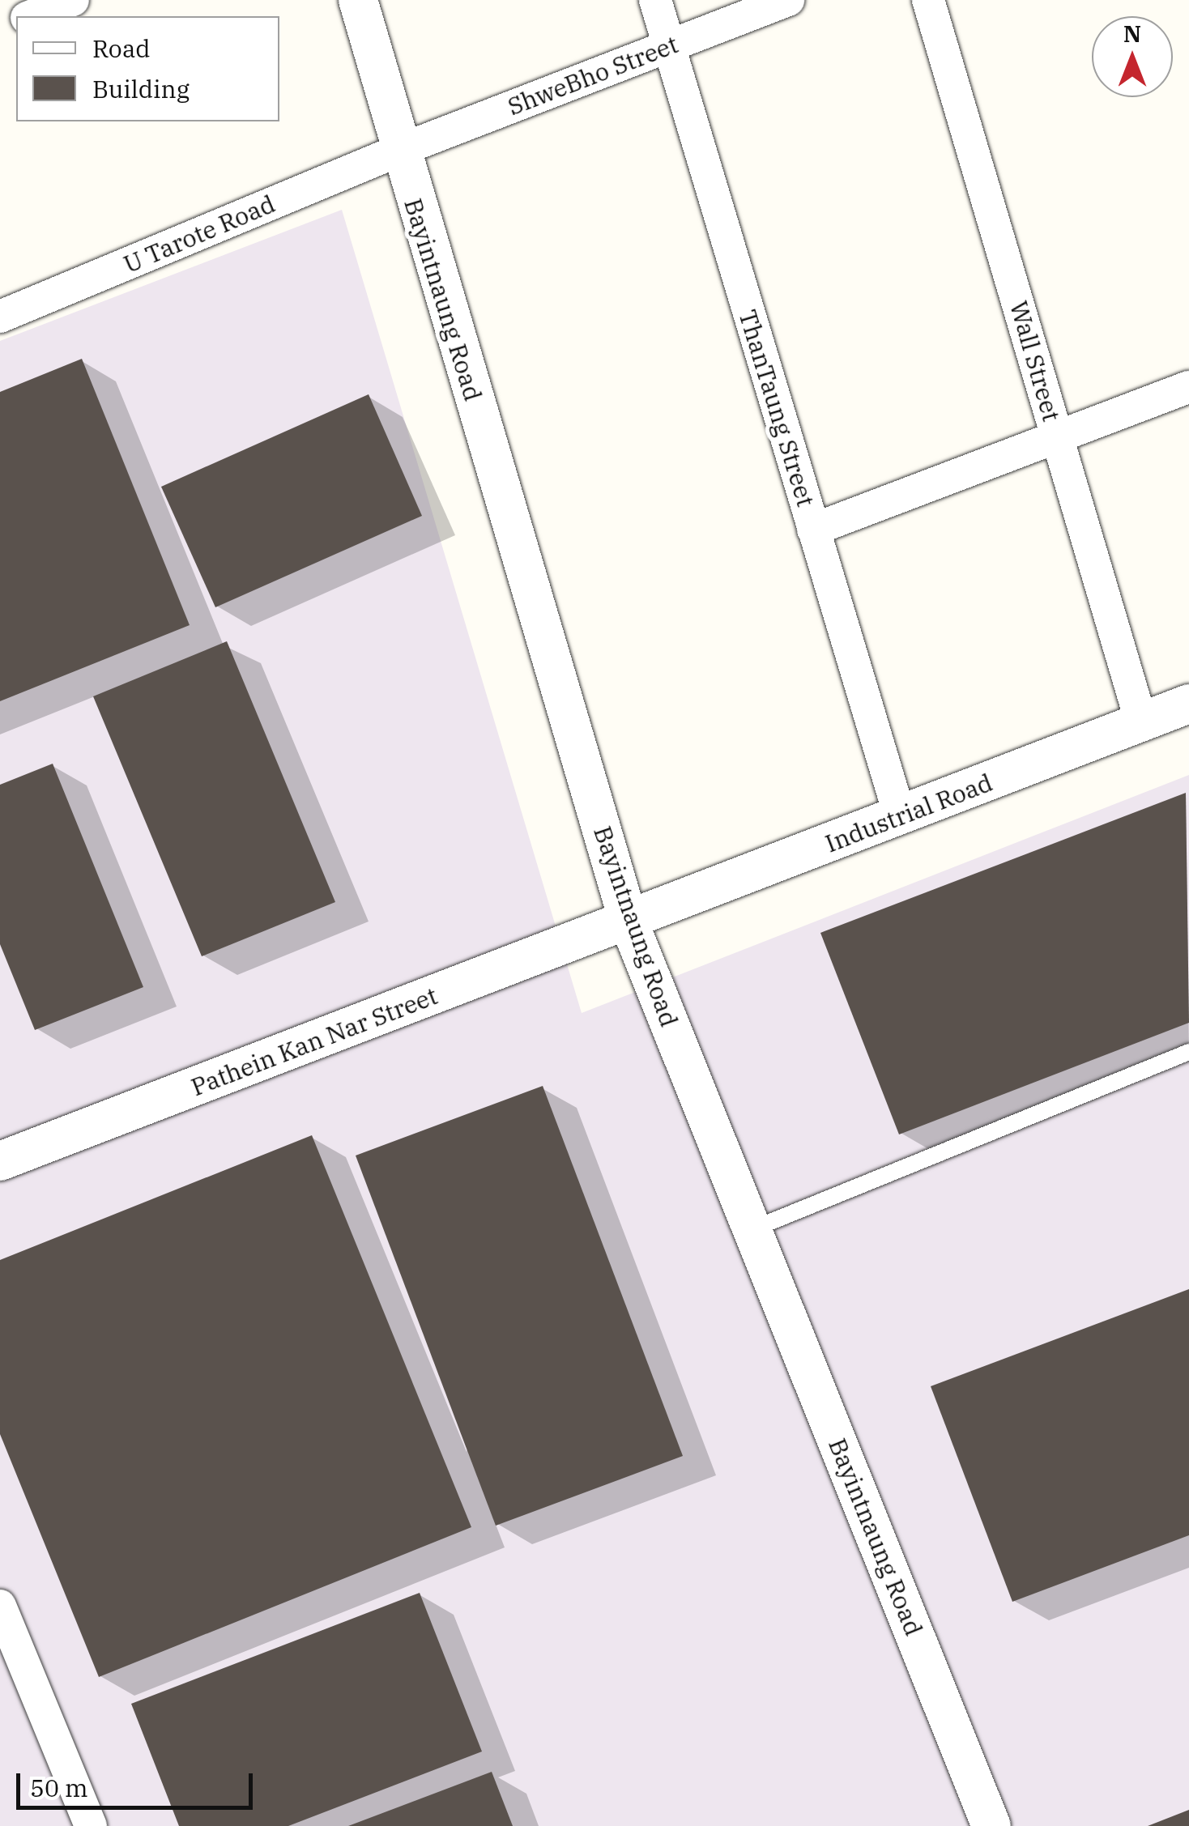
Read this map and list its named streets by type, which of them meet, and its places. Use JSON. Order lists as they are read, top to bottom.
{
  "streets": {
    "street": [
      "ShweBho Street",
      "U Tarote Road",
      "Bayintnaung Road",
      "Wall Street",
      "ThanTaung Street",
      "Industrial Road",
      "Pathein Kan Nar Street"
    ]
  },
  "crossings": [
    ["ShweBho Street", "U Tarote Road"],
    ["ShweBho Street", "Bayintnaung Road"],
    ["ShweBho Street", "ThanTaung Street"],
    ["U Tarote Road", "Bayintnaung Road"],
    ["Bayintnaung Road", "Industrial Road"],
    ["Bayintnaung Road", "Pathein Kan Nar Street"],
    ["Wall Street", "Industrial Road"],
    ["ThanTaung Street", "Industrial Road"],
    ["Industrial Road", "Pathein Kan Nar Street"]
  ],
  "legend": ["Road", "Building"],
  "scale_bar": "50 m",
  "north": "top"
}
